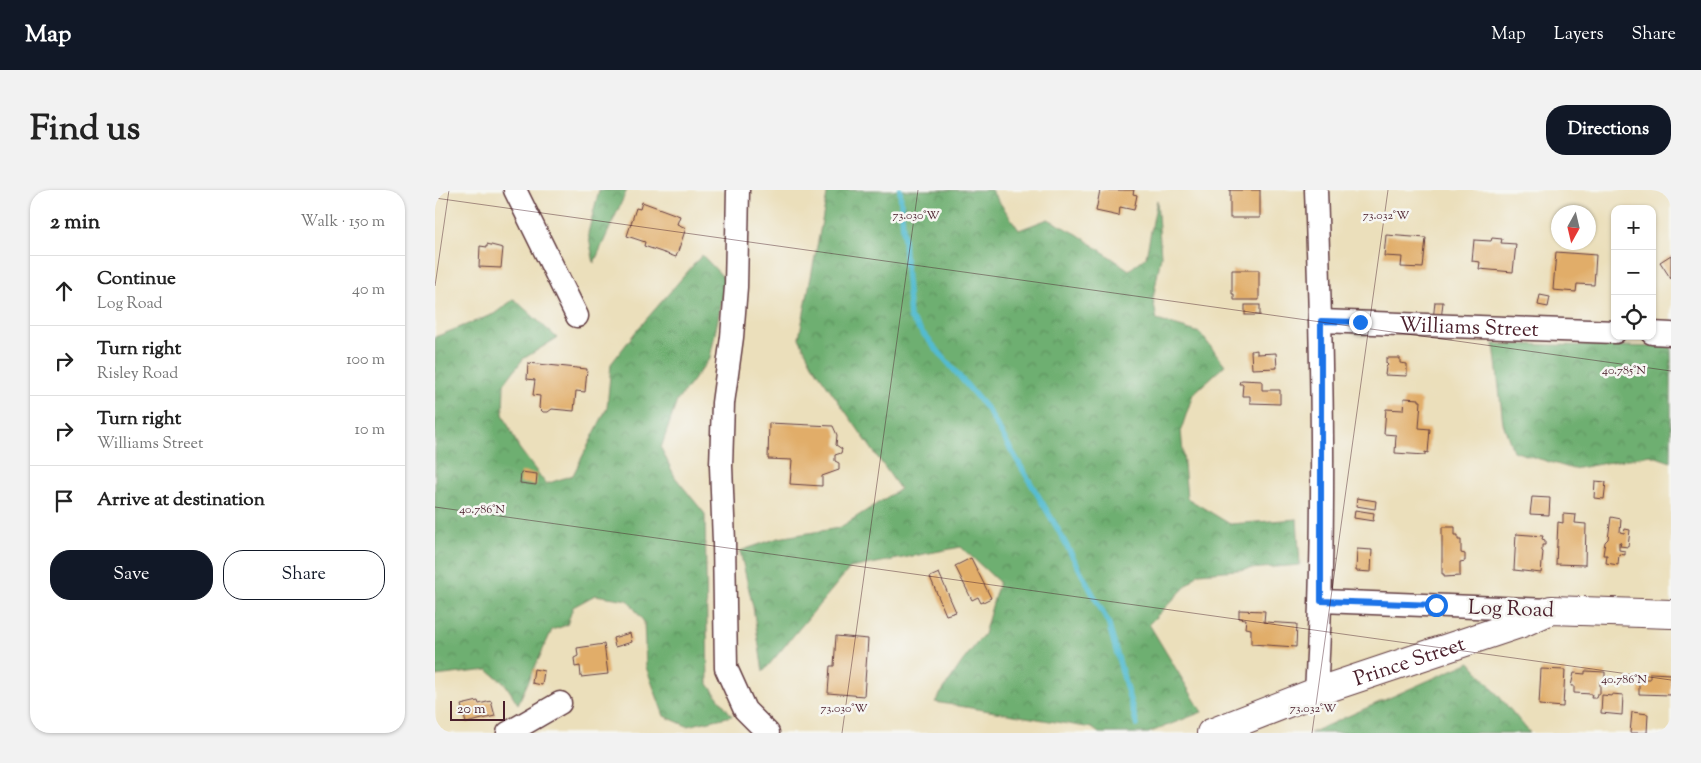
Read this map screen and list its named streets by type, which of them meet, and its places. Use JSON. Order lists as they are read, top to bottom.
{
  "streets": {
    "street": ["Williams Street", "Log Road", "Prince Street"]
  },
  "crossings": [
    ["Log Road", "Prince Street"]
  ],
  "scale_bar": "20 m",
  "north": "bottom",
  "page": {
    "header": "Map",
    "nav": ["Map", "Layers", "Share"],
    "title": "Find us",
    "buttons": [
      "Directions",
      ["Save", "Share"]
    ],
    "heading": ["2 min", "Walk · 150 m"],
    "map_buttons": ["+", "−"],
    "list": [
      ["Continue", "Log Road", "40 m"],
      ["Turn right", "Risley Road", "100 m"],
      ["Turn right", "Williams Street", "10 m"],
      "Arrive at destination"
    ],
    "scale": "20 m"
  },
  "coordinates": [
    "73.030°W",
    "73.032°W",
    "40.785°N",
    "40.786°N"
  ]
}
